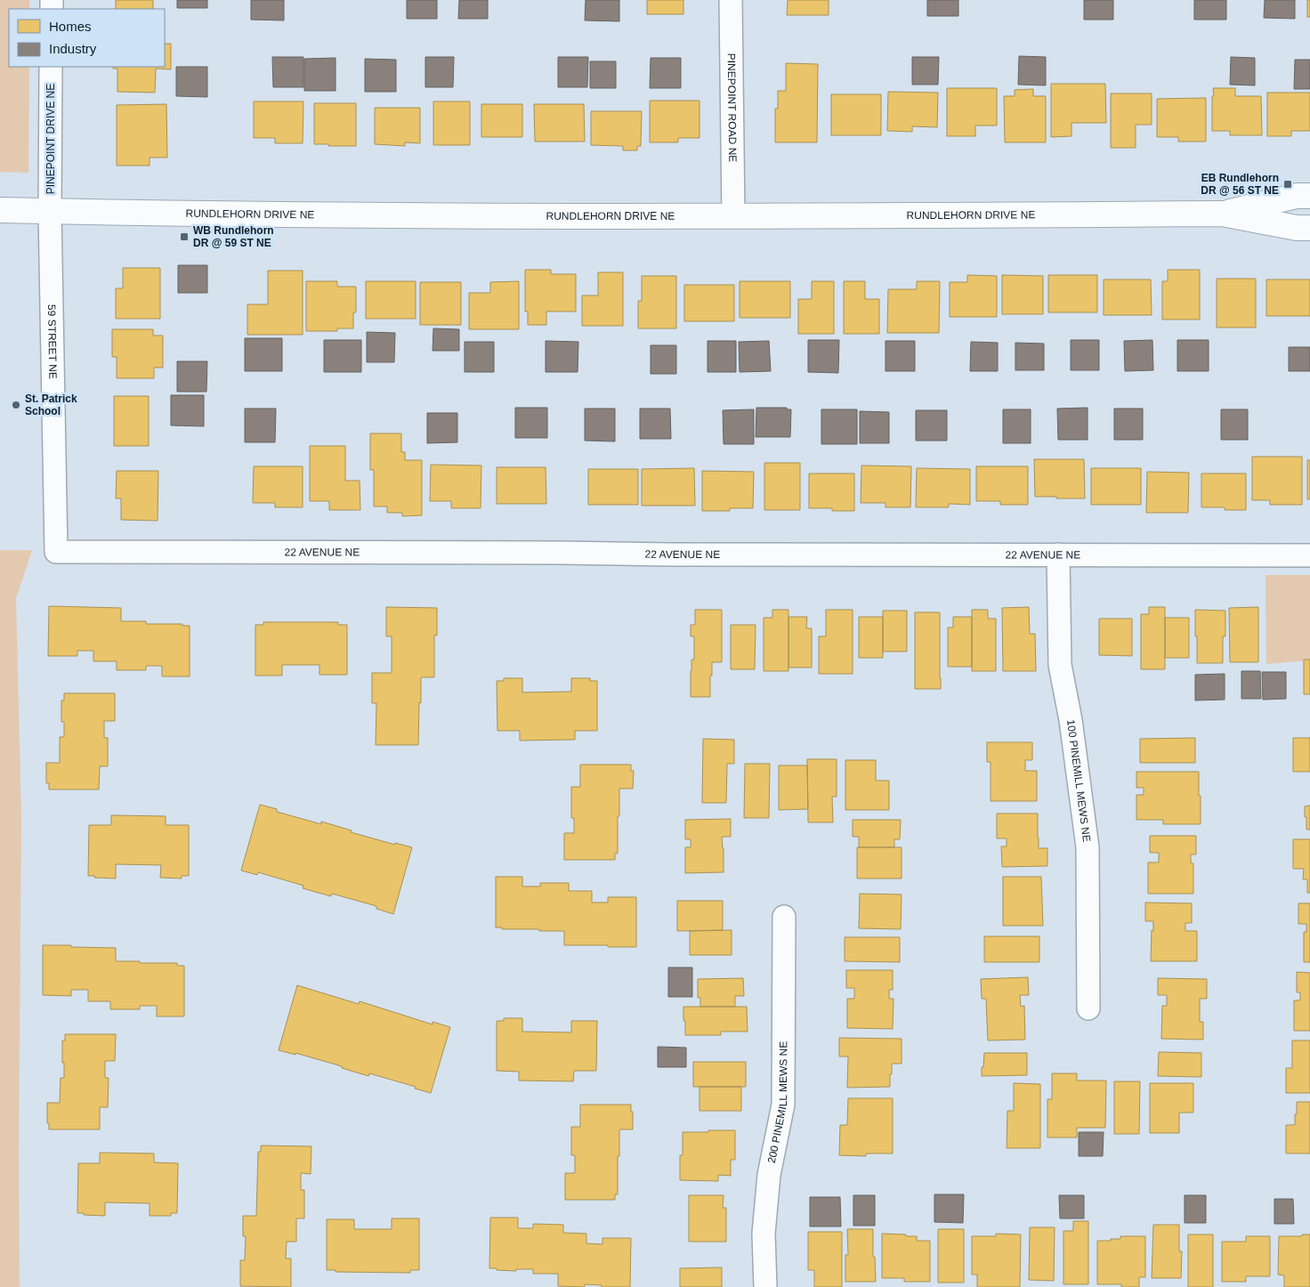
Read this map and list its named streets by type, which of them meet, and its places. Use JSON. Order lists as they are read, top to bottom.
{
  "streets": {
    "street": [
      "PINEPOINT ROAD NE",
      "PINEPOINT DRIVE NE",
      "RUNDLEHORN DRIVE NE",
      "59 STREET NE",
      "22 AVENUE NE",
      "100 PINEMILL MEWS NE",
      "200 PINEMILL MEWS NE"
    ]
  },
  "crossings": [
    ["PINEPOINT ROAD NE", "RUNDLEHORN DRIVE NE"],
    ["PINEPOINT DRIVE NE", "RUNDLEHORN DRIVE NE"],
    ["PINEPOINT DRIVE NE", "59 STREET NE"],
    ["RUNDLEHORN DRIVE NE", "59 STREET NE"],
    ["59 STREET NE", "22 AVENUE NE"],
    ["22 AVENUE NE", "100 PINEMILL MEWS NE"]
  ],
  "places": {
    "transit": ["EB Rundlehorn DR @ 56 ST NE", "WB Rundlehorn DR @ 59 ST NE"],
    "other": ["St. Patrick School"]
  },
  "legend": ["Homes", "Industry"]
}
